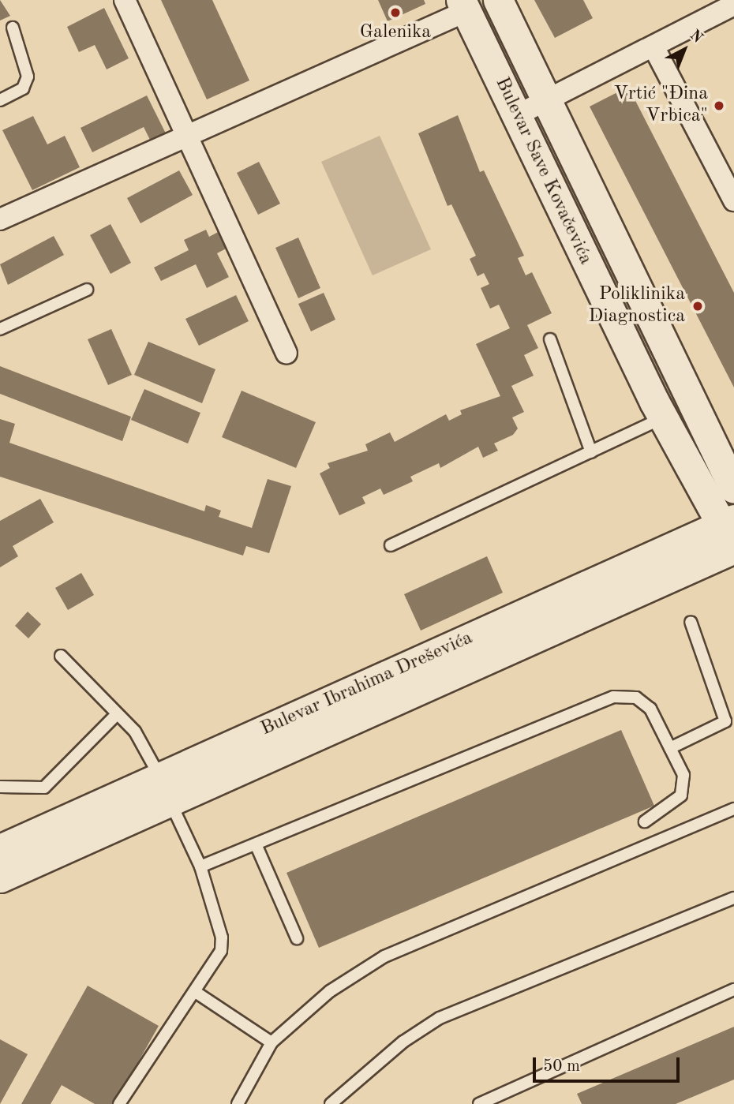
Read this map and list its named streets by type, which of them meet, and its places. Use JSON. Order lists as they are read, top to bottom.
{
  "streets": {
    "street": ["Bulevar Save Kovačevića", "Bulevar Ibrahima Dreševića"]
  },
  "crossings": [
    ["Bulevar Save Kovačevića", "Bulevar Ibrahima Dreševića"]
  ],
  "places": ["Galenika", "Vrtić \"Đina Vrbica\"", "Poliklinika Diagnostica"],
  "scale_bar": "50 m",
  "north": "top right"
}
